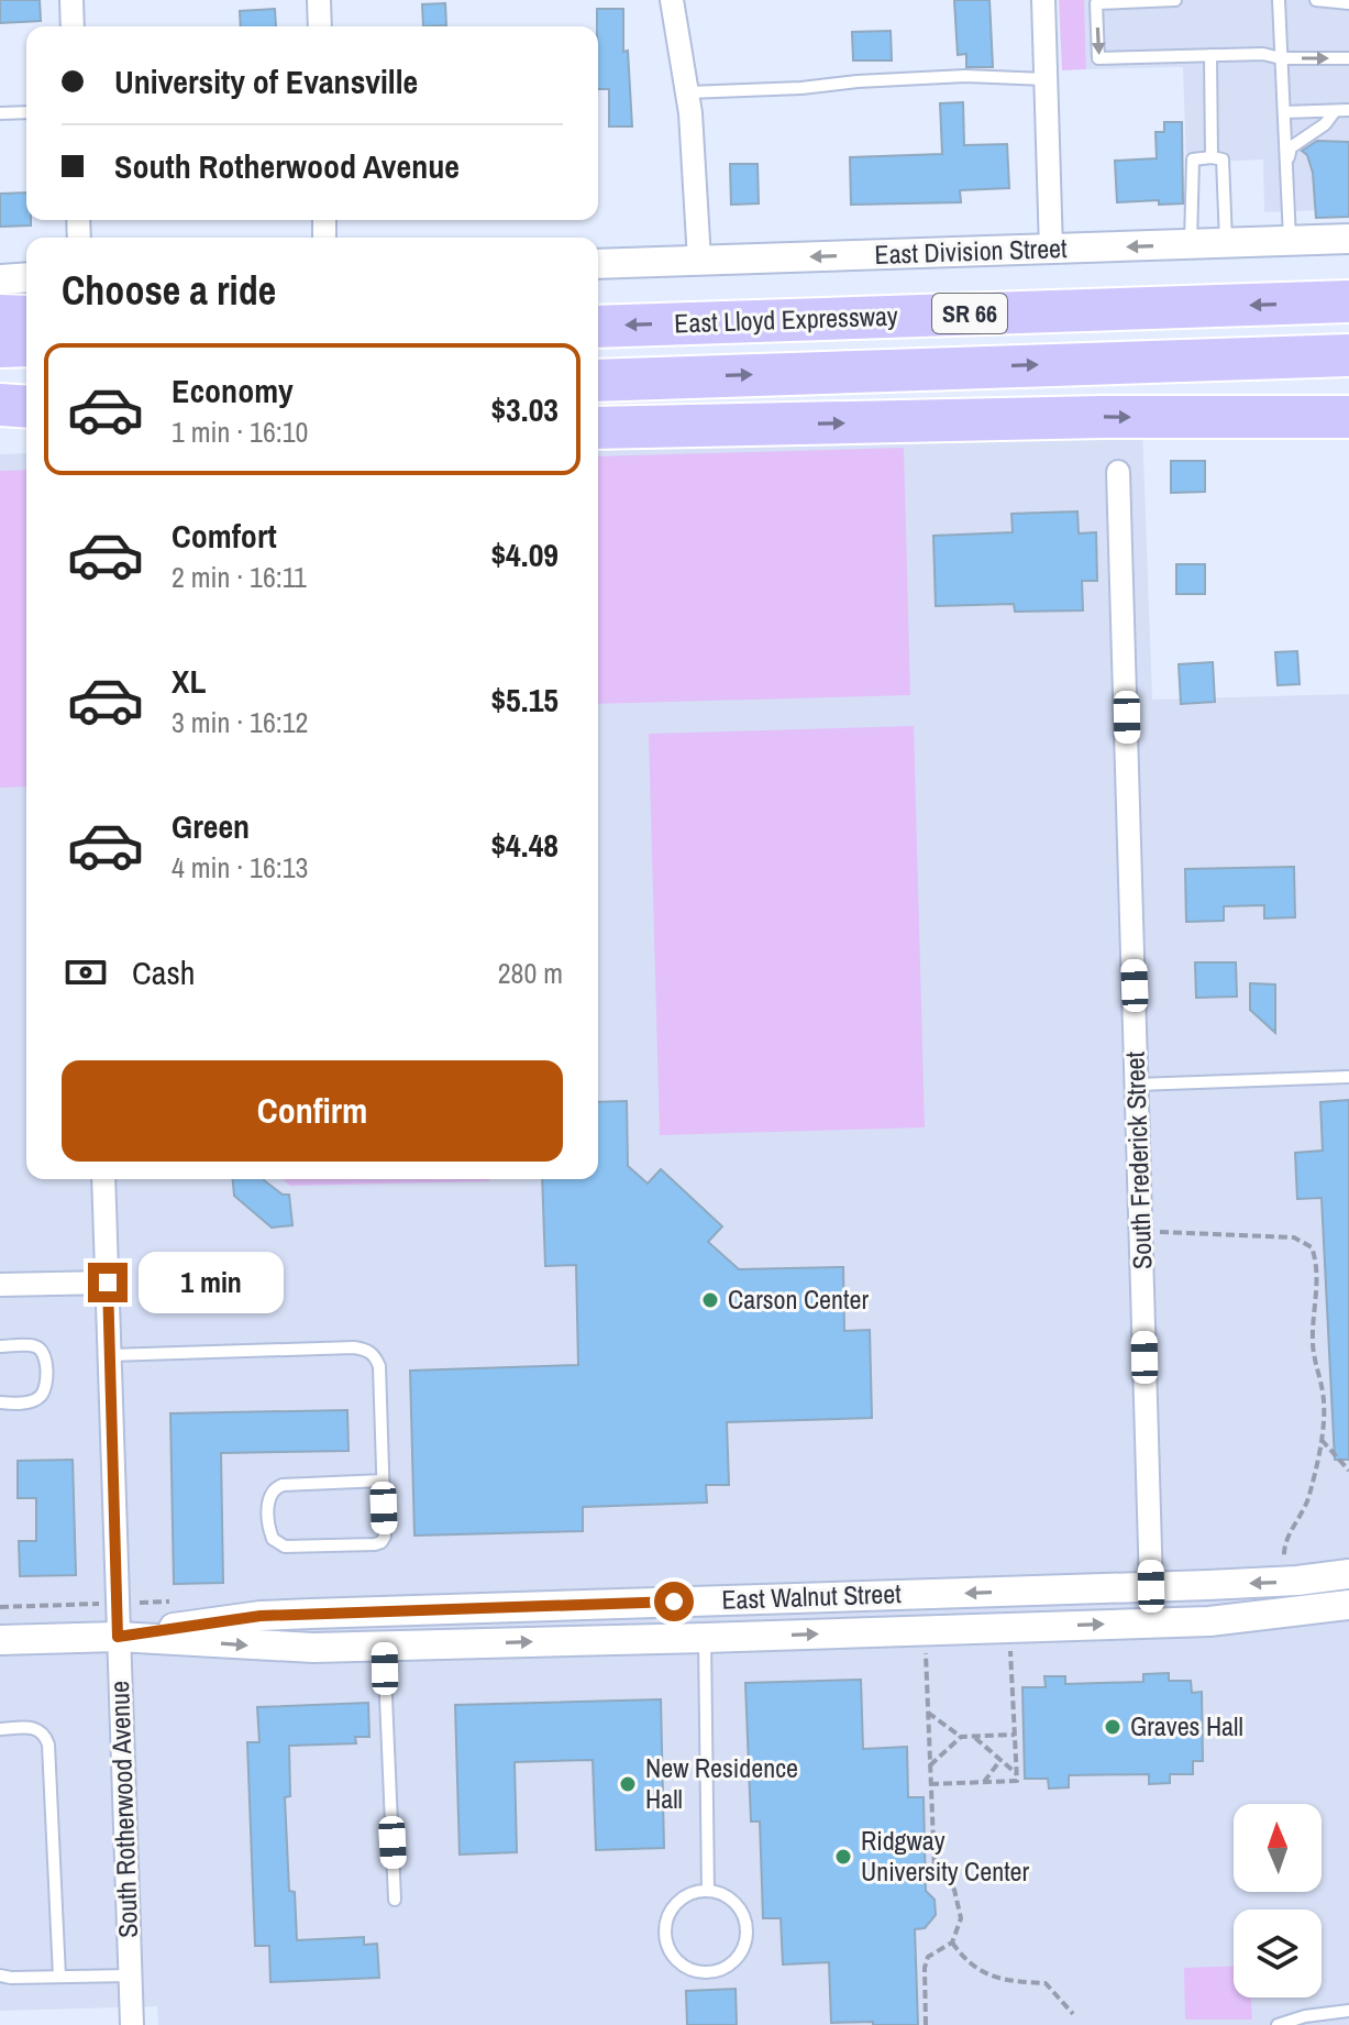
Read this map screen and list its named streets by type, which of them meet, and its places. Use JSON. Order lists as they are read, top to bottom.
{
  "streets": {
    "highway": ["SR 66", "East Lloyd Expressway"],
    "street": [
      "East Division Street",
      "South Frederick Street",
      "East Walnut Street",
      "South Rotherwood Avenue"
    ]
  },
  "crossings": [
    ["South Frederick Street", "East Walnut Street"],
    ["East Walnut Street", "South Rotherwood Avenue"]
  ],
  "one_way": ["East Division Street"],
  "places": [
    "Carson Center",
    "Graves Hall",
    "New Residence Hall",
    "Ridgway University Center"
  ],
  "north": "top",
  "page": {
    "banner": ["University of Evansville", "South Rotherwood Avenue"],
    "heading": "Choose a ride",
    "list": [
      {
        "name": "Economy",
        "note": "1 min · 16:10",
        "value": "$3.03"
      },
      {
        "name": "Comfort",
        "note": "2 min · 16:11",
        "value": "$4.09"
      },
      {
        "name": "XL",
        "note": "3 min · 16:12",
        "value": "$5.15"
      },
      {
        "name": "Green",
        "note": "4 min · 16:13",
        "value": "$4.48"
      }
    ],
    "pay": ["Cash", "280 m"],
    "buttons": "Confirm",
    "bubble": "1 min"
  }
}
